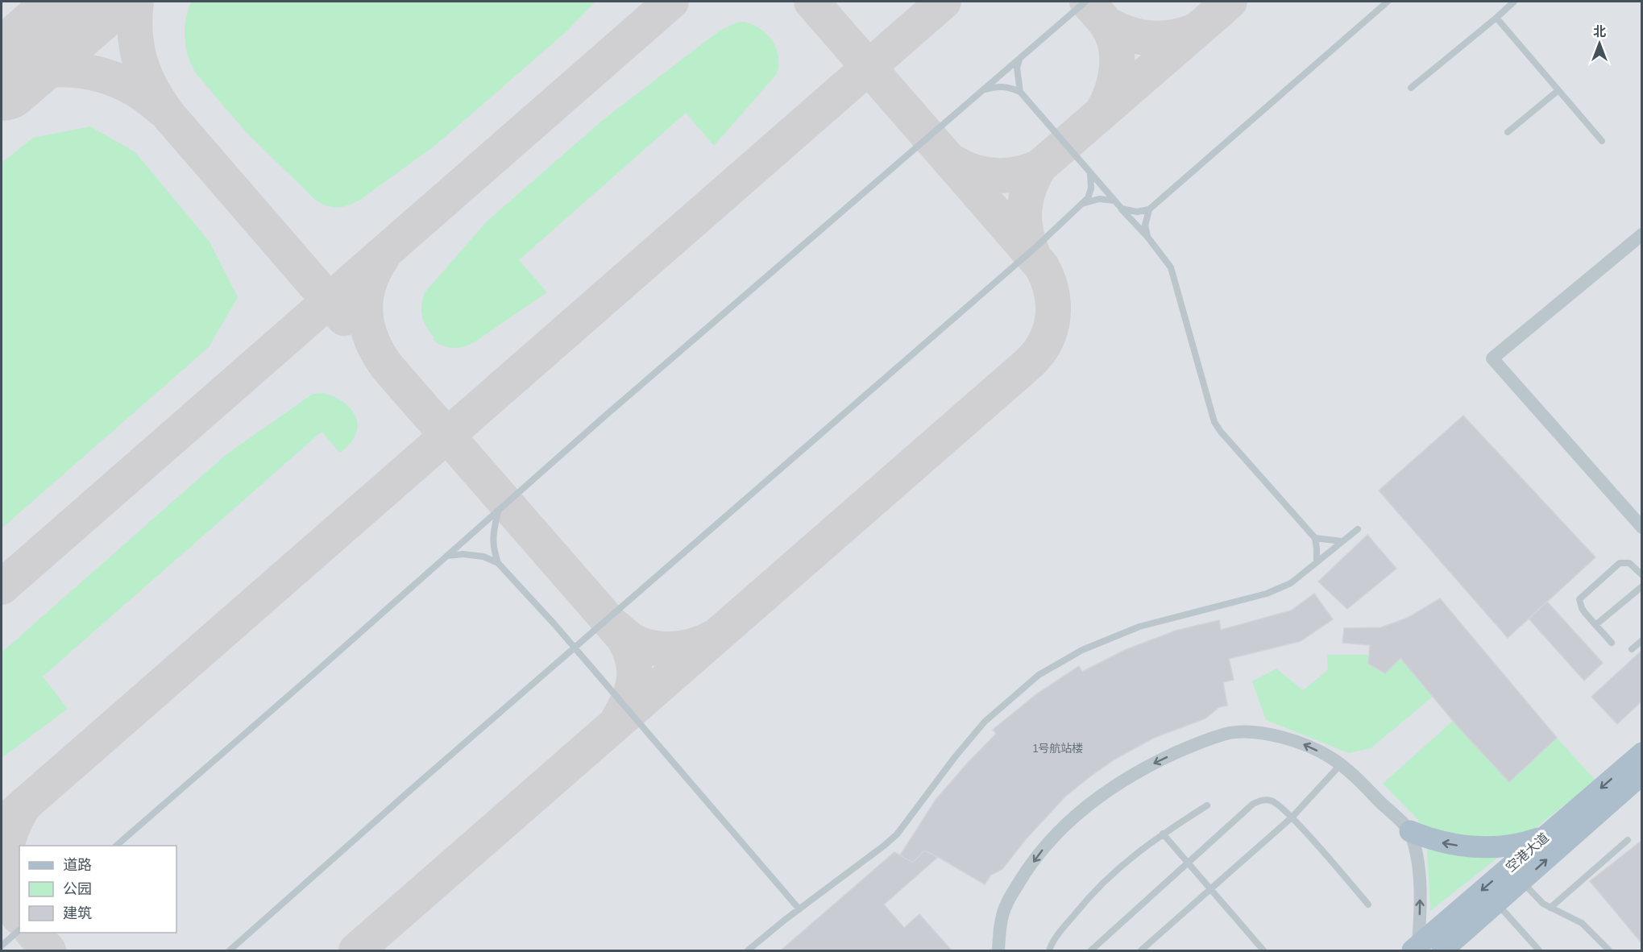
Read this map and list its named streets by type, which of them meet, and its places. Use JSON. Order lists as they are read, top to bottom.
{
  "streets": {
    "main road": ["空港大道"]
  },
  "house_numbers": ["1号航站楼"],
  "legend": ["道路", "公园", "建筑"],
  "north": "top"
}
